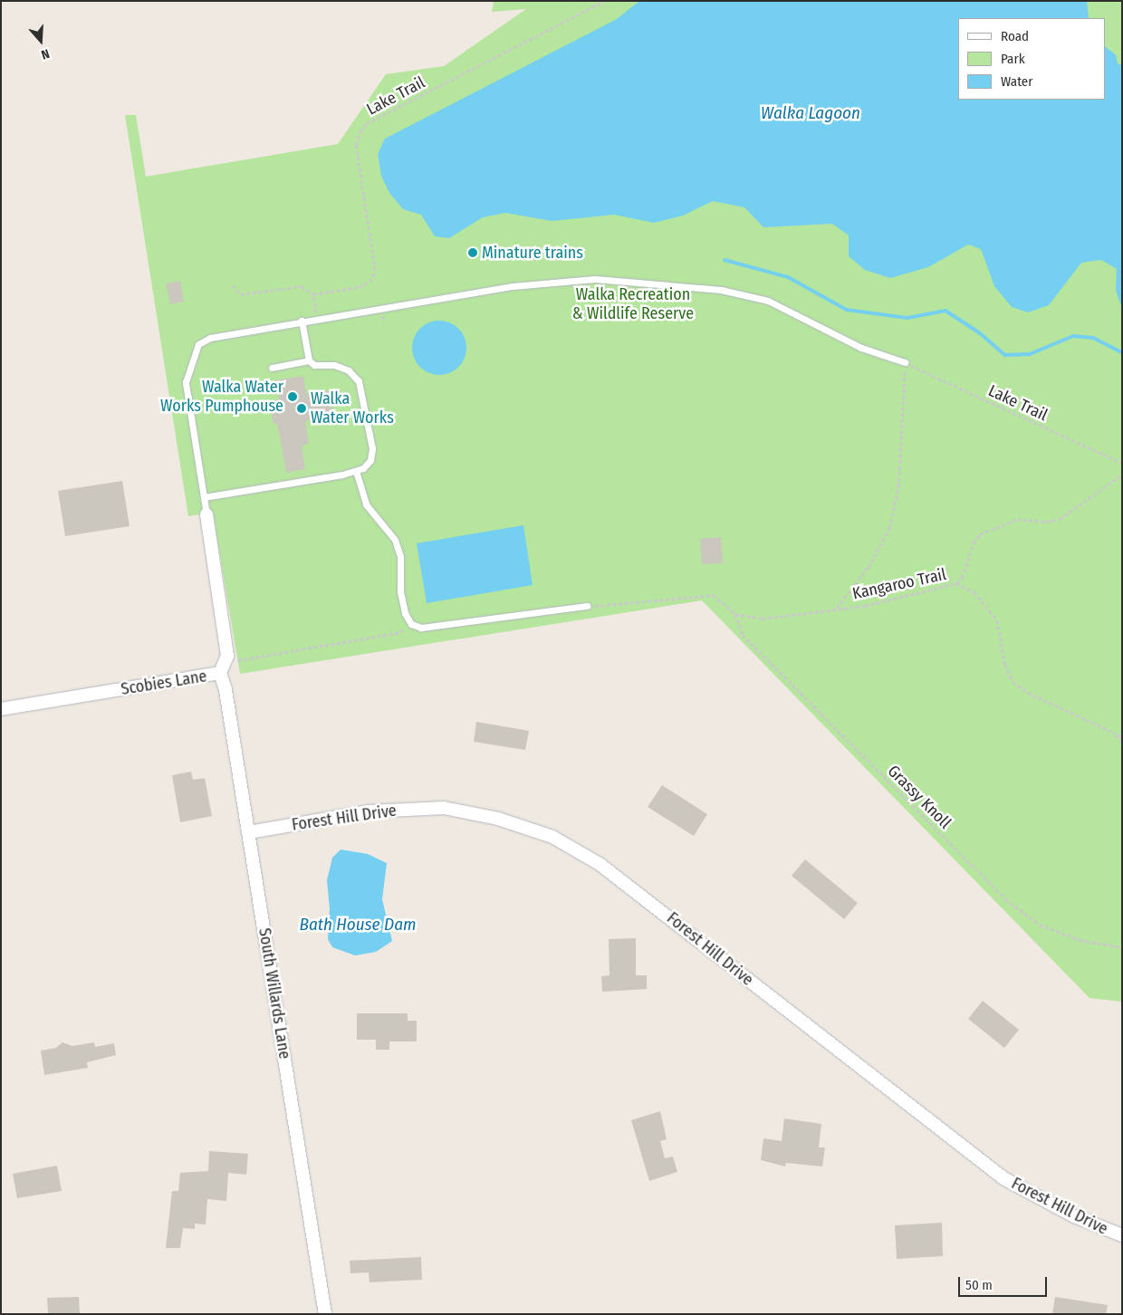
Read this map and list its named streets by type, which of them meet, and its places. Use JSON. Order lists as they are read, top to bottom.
{
  "streets": {
    "street": ["Scobies Lane", "Forest Hill Drive", "South Willards Lane"],
    "path": ["Lake Trail", "Kangaroo Trail", "Grassy Knoll"]
  },
  "crossings": [
    ["Kangaroo Trail", "Grassy Knoll"],
    ["Scobies Lane", "South Willards Lane"],
    ["Forest Hill Drive", "South Willards Lane"]
  ],
  "water": ["Walka Lagoon", "Bath House Dam"],
  "parks": ["Walka Recreation & Wildlife Reserve"],
  "places": ["Minature trains", "Walka Water Works Pumphouse", "Walka Water Works"],
  "legend": ["Road", "Park", "Water"],
  "scale_bar": "50 m",
  "north": "bottom"
}
